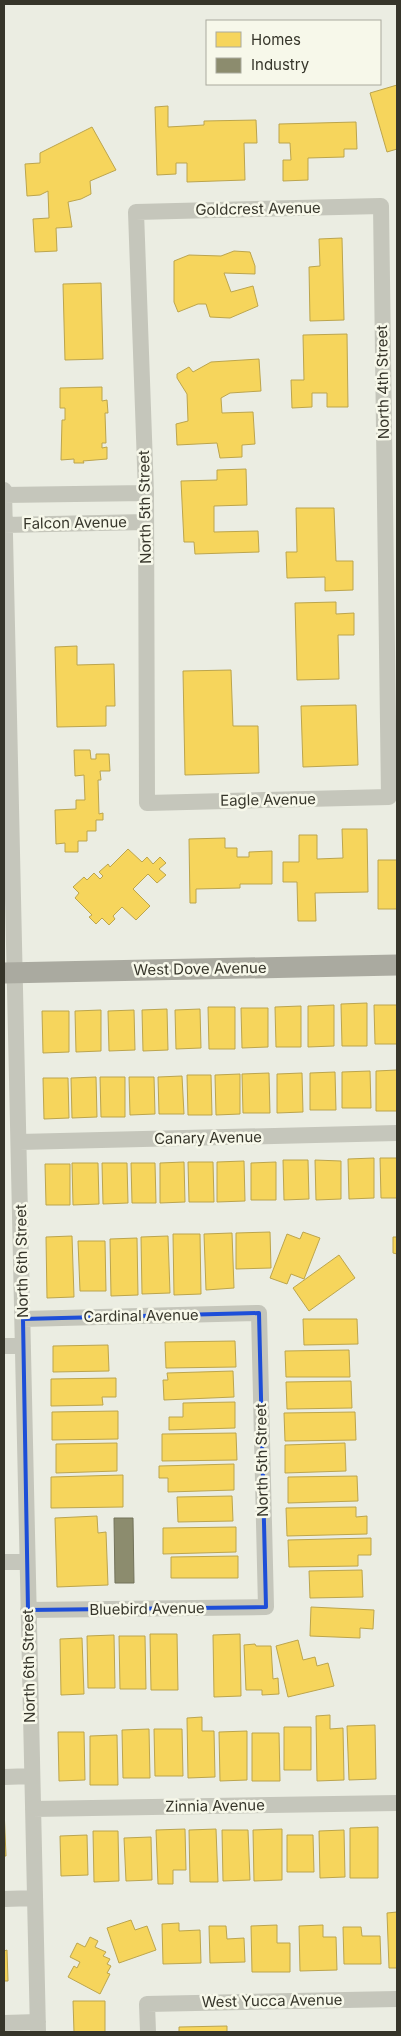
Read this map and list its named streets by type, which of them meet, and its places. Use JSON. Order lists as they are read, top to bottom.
{
  "streets": {
    "main road": ["West Dove Avenue"],
    "street": [
      "Goldcrest Avenue",
      "North 4th Street",
      "North 5th Street",
      "Falcon Avenue",
      "Eagle Avenue",
      "Canary Avenue",
      "North 6th Street",
      "Cardinal Avenue",
      "Bluebird Avenue",
      "Zinnia Avenue",
      "West Yucca Avenue"
    ]
  },
  "crossings": [
    ["Goldcrest Avenue", "North 4th Street"],
    ["Goldcrest Avenue", "North 5th Street"],
    ["North 4th Street", "Eagle Avenue"],
    ["North 5th Street", "Falcon Avenue"],
    ["North 5th Street", "Eagle Avenue"],
    ["North 5th Street", "Cardinal Avenue"],
    ["North 5th Street", "Bluebird Avenue"],
    ["Falcon Avenue", "North 6th Street"],
    ["West Dove Avenue", "North 6th Street"],
    ["Canary Avenue", "North 6th Street"],
    ["North 6th Street", "Cardinal Avenue"],
    ["North 6th Street", "Bluebird Avenue"],
    ["North 6th Street", "Zinnia Avenue"]
  ],
  "legend": ["Homes", "Industry"]
}
